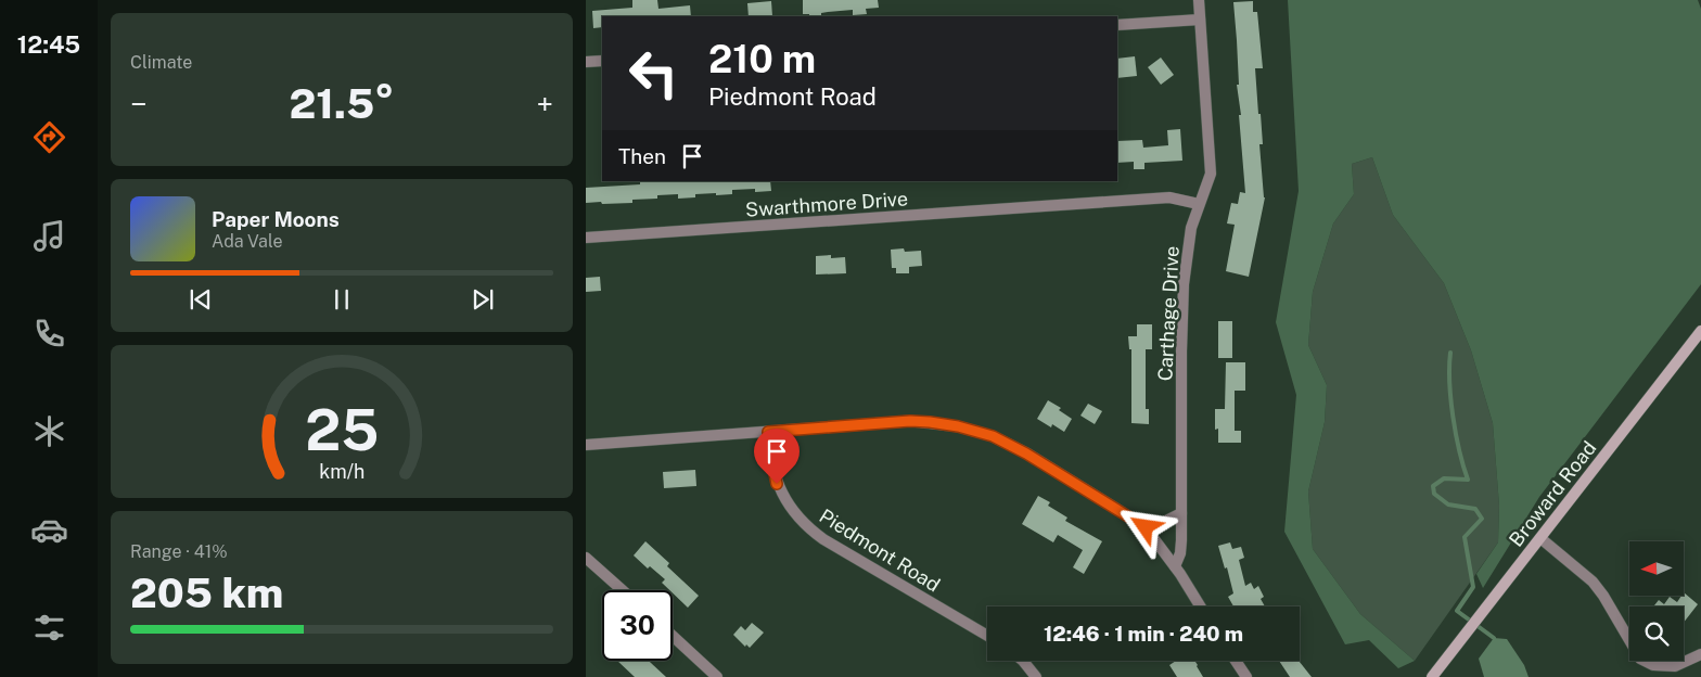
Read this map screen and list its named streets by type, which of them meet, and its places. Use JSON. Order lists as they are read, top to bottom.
{
  "streets": {
    "street": [
      "Swarthmore Drive",
      "Carthage Drive",
      "Broward Road",
      "Piedmont Road"
    ]
  },
  "crossings": [
    ["Swarthmore Drive", "Carthage Drive"]
  ],
  "north": "left",
  "page": {
    "tabs": "12:45",
    "tile": [
      "Climate",
      ["Range · 41%", "205 km"]
    ],
    "turn": ["210 m", "Piedmont Road"],
    "heat": ["−", "21.5°", "+"],
    "then": "Then",
    "song": ["Paper Moons", "Ada Vale"],
    "limit": "30",
    "trip": "12:46 · 1 min · 240 m",
    "gauge": ["25", "km/h"]
  }
}
